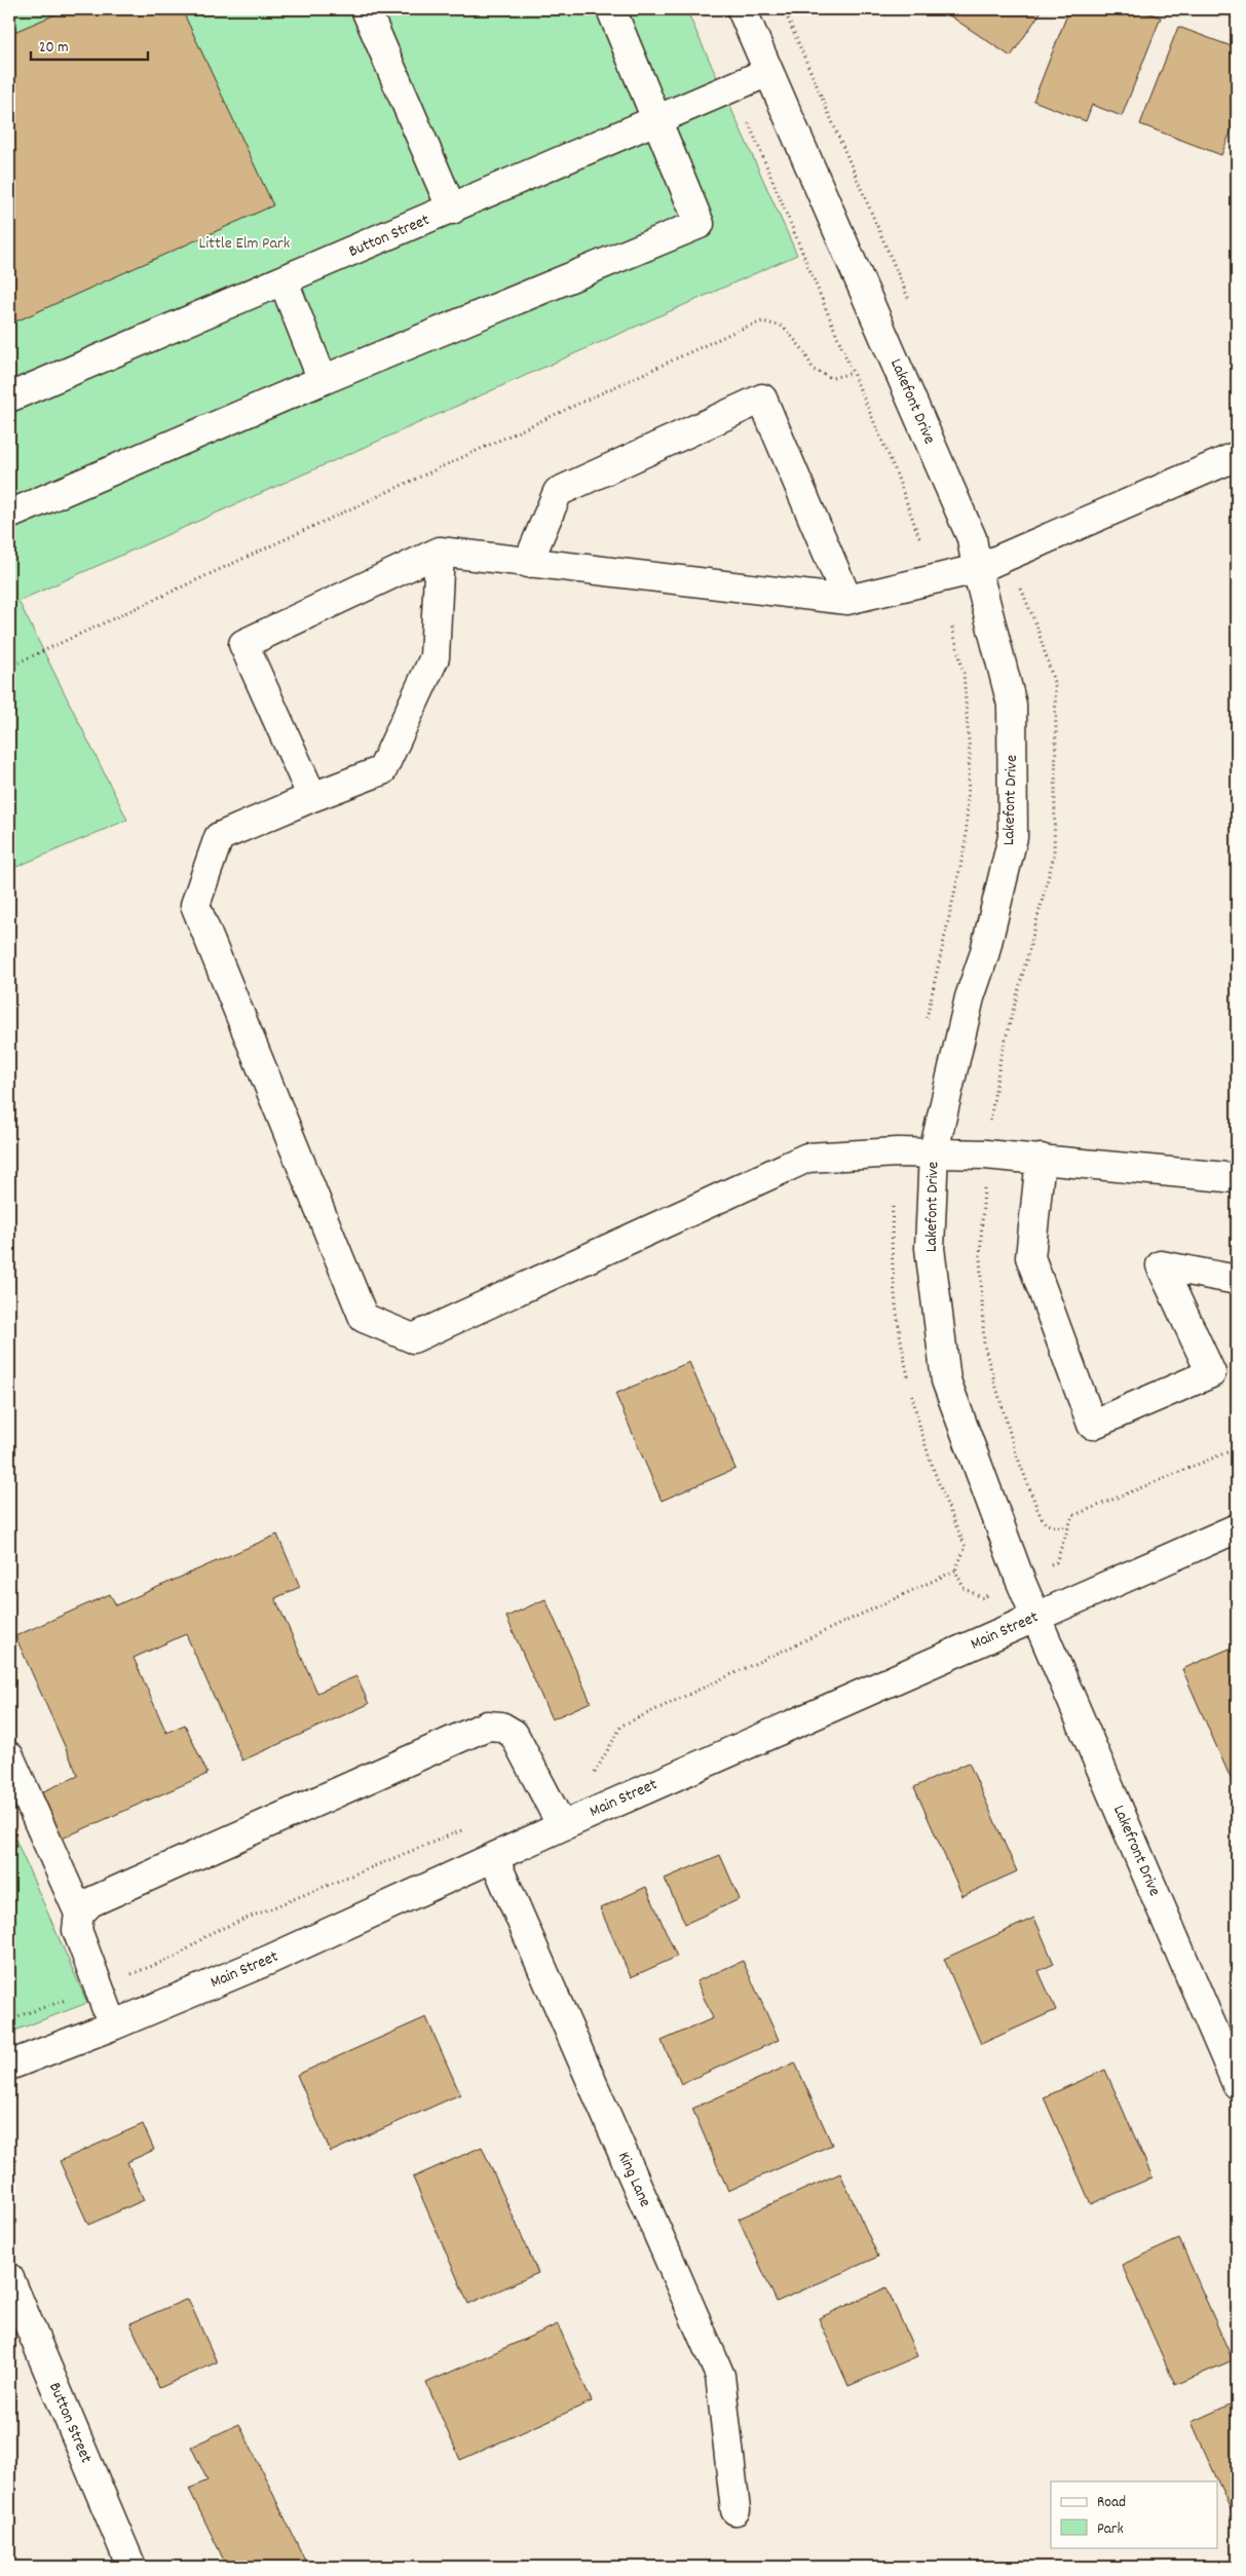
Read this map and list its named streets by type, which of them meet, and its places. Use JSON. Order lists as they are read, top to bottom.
{
  "streets": {
    "street": [
      "Button Street",
      "Lakefont Drive",
      "Main Street",
      "Lakefront Drive",
      "King Lane"
    ]
  },
  "crossings": [
    ["Button Street", "Lakefont Drive"],
    ["Lakefont Drive", "Main Street"],
    ["Lakefont Drive", "Lakefront Drive"],
    ["Main Street", "Lakefront Drive"],
    ["Main Street", "King Lane"]
  ],
  "parks": ["Little Elm Park"],
  "legend": ["Road", "Park"],
  "scale_bar": "20 m"
}
